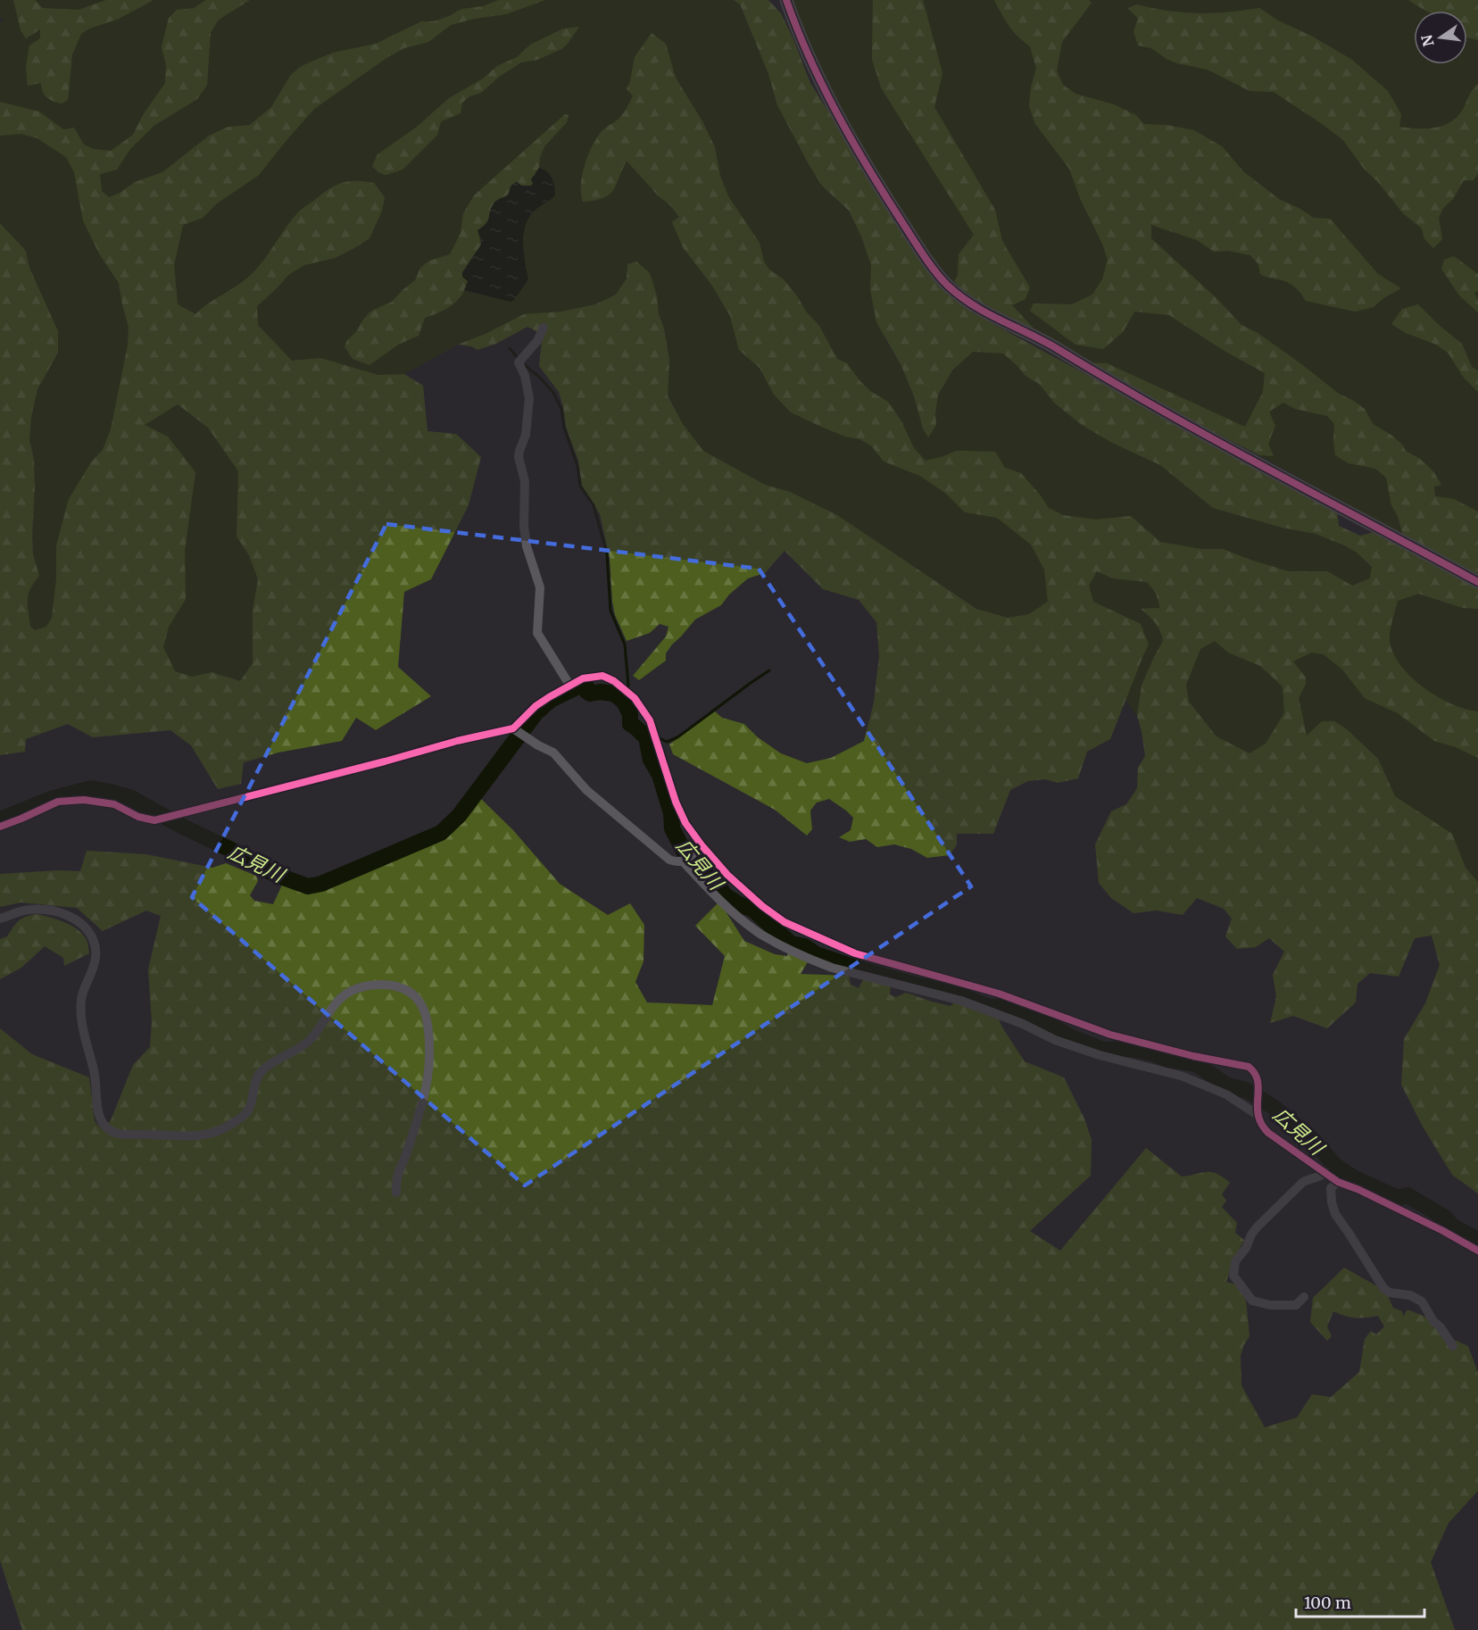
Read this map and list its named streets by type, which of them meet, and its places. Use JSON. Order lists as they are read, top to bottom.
{
  "water": ["広見川"],
  "scale_bar": "100 m",
  "north": "left"
}
